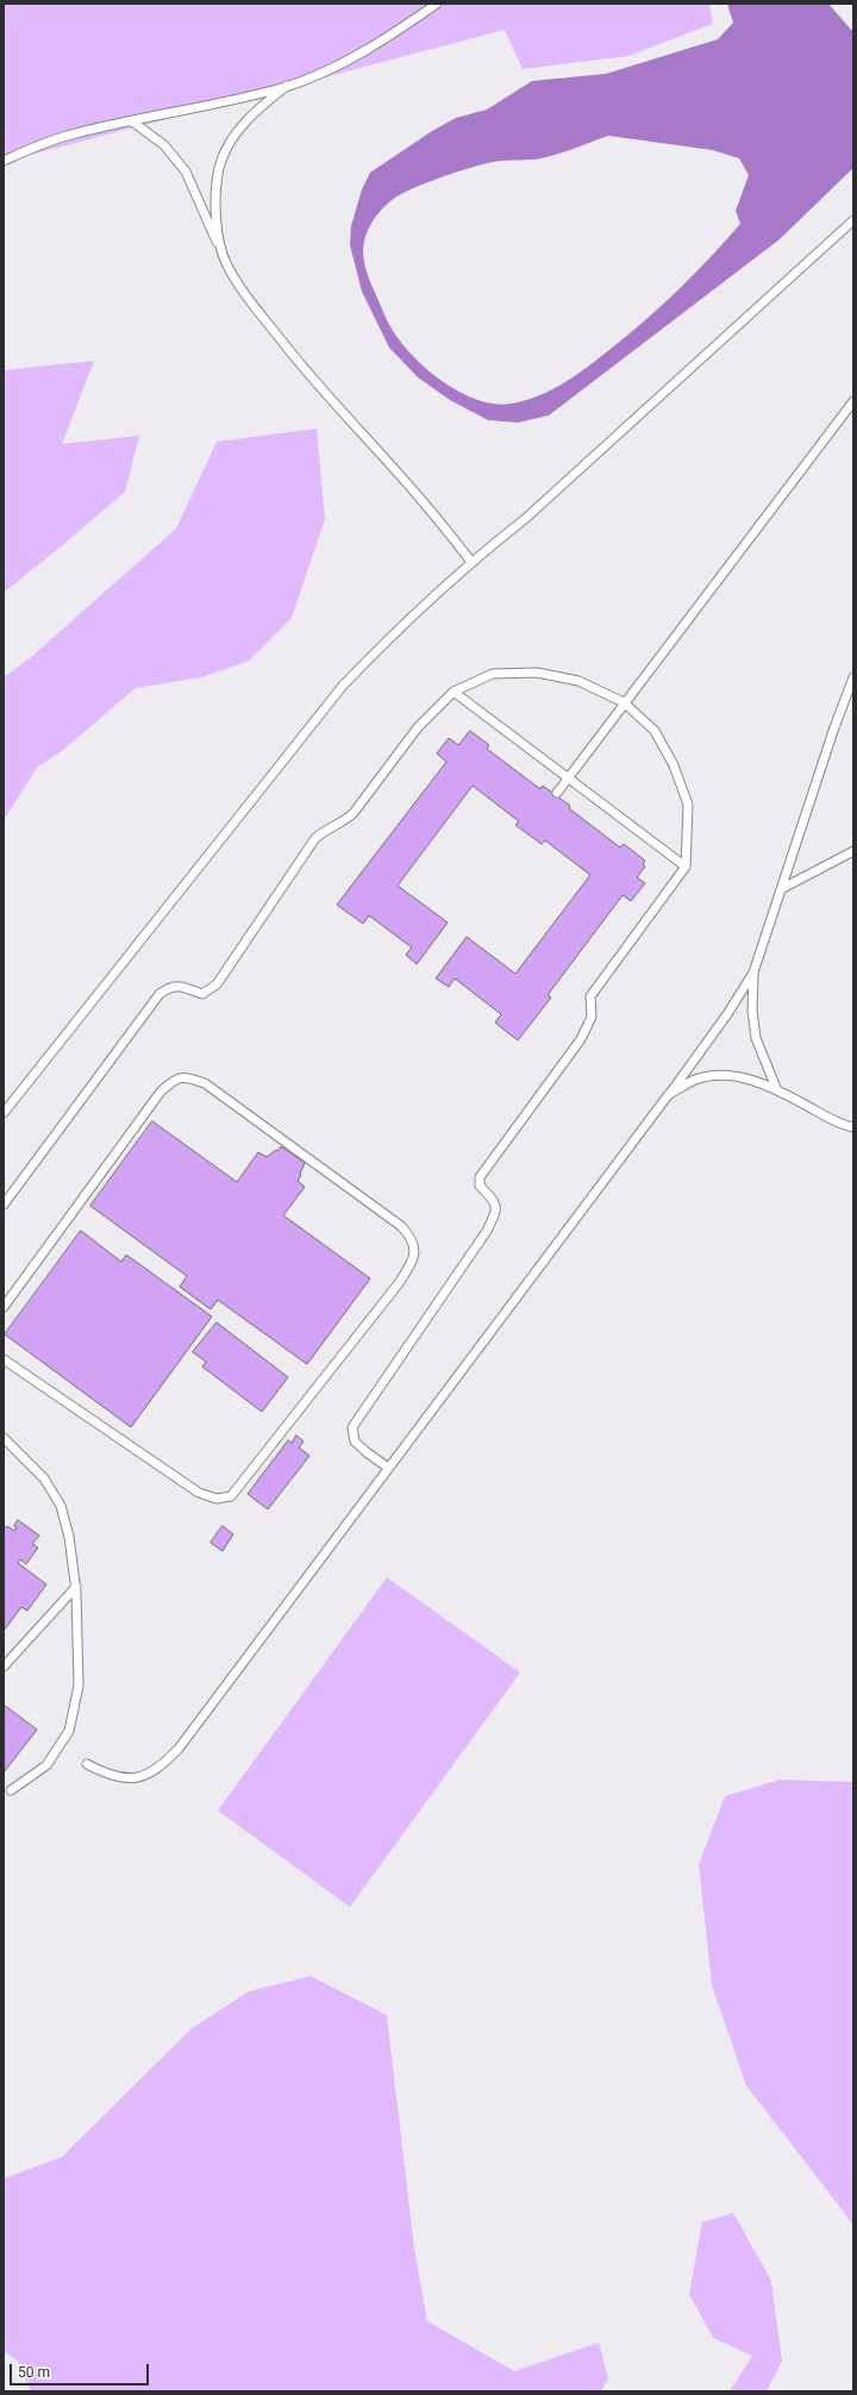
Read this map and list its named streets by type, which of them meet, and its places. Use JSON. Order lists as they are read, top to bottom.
{
  "scale_bar": "50 m"
}
